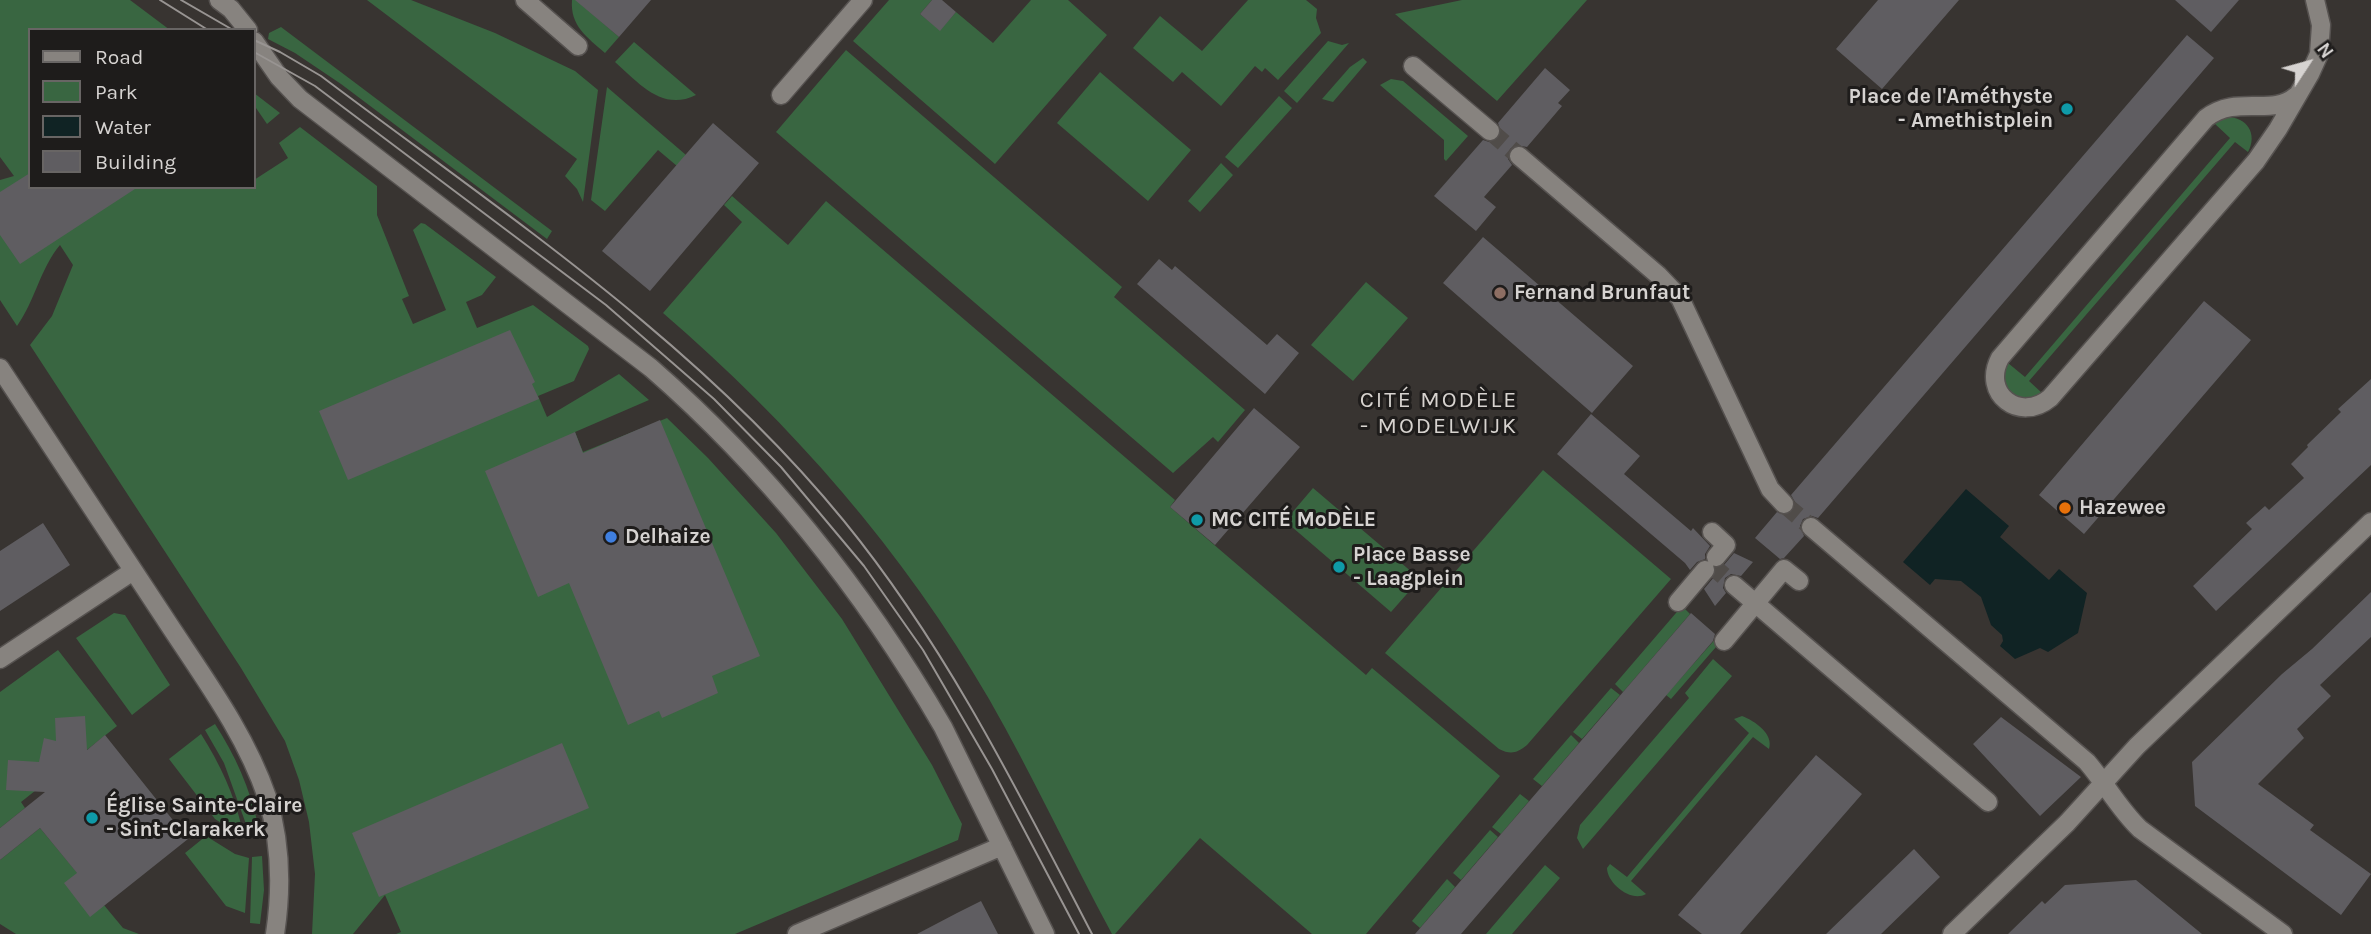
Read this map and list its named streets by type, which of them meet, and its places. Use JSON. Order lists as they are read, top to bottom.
{
  "districts": ["CITÉ MODÈLE - MODELWIJK"],
  "places": [
    "Place de l'Améthyste - Amethistplein",
    "Fernand Brunfaut",
    "Hazewee",
    "MC CITÉ MoDÈLE",
    "Delhaize",
    "Place Basse - Laagplein",
    "Église Sainte-Claire - Sint-Clarakerk"
  ],
  "legend": [
    "Road",
    "Park",
    "Water",
    "Building"
  ],
  "north": "top right"
}
